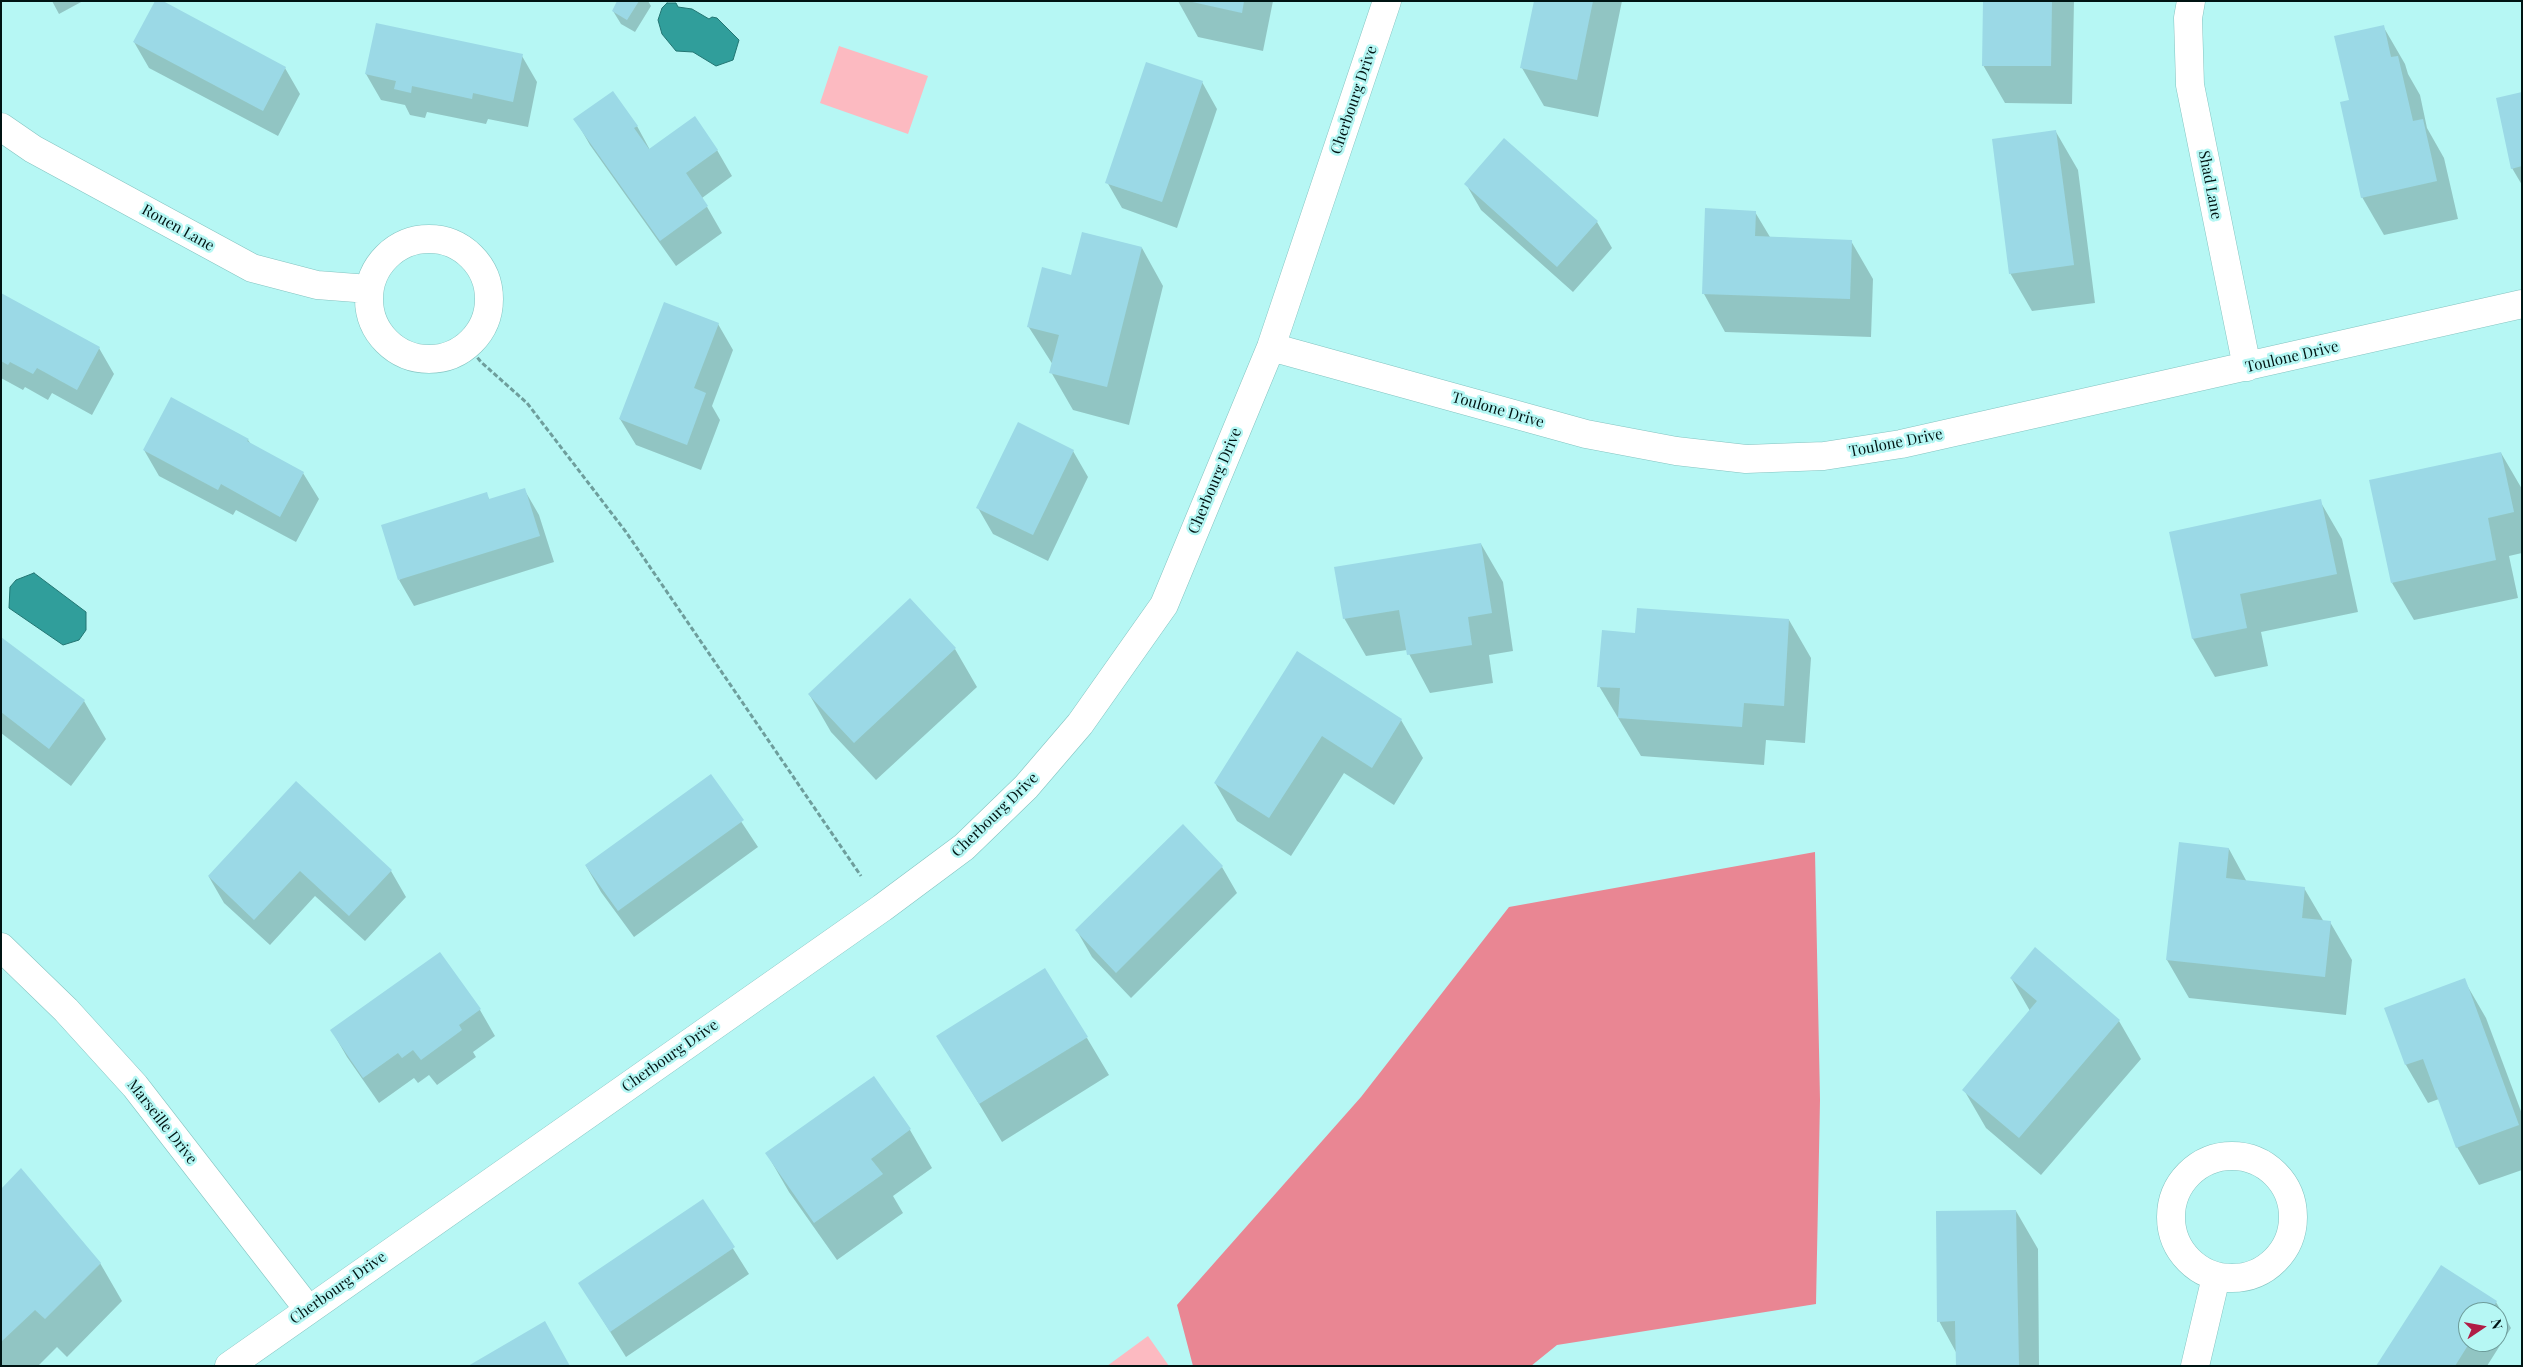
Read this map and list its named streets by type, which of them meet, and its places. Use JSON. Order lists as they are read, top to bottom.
{
  "streets": {
    "street": [
      "Cherbourg Drive",
      "Shad Lane",
      "Rouen Lane",
      "Toulone Drive",
      "Marseille Drive"
    ]
  },
  "crossings": [
    ["Cherbourg Drive", "Toulone Drive"],
    ["Cherbourg Drive", "Marseille Drive"],
    ["Shad Lane", "Toulone Drive"]
  ],
  "north": "right"
}
